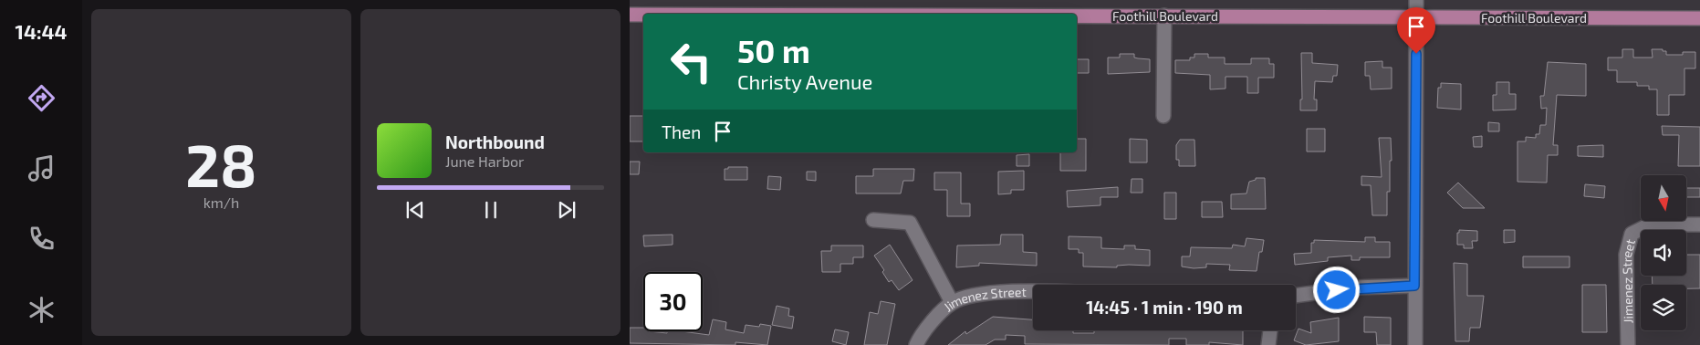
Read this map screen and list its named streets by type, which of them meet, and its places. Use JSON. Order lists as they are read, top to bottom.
{
  "streets": {
    "main road": ["Foothill Boulevard"],
    "street": ["Jimenez Street"]
  },
  "north": "bottom",
  "page": {
    "tabs": "14:44",
    "tile": ["28", "km/h"],
    "turn": ["50 m", "Christy Avenue"],
    "then": "Then",
    "song": ["Northbound", "June Harbor"],
    "limit": "30",
    "trip": "14:45 · 1 min · 190 m"
  }
}
